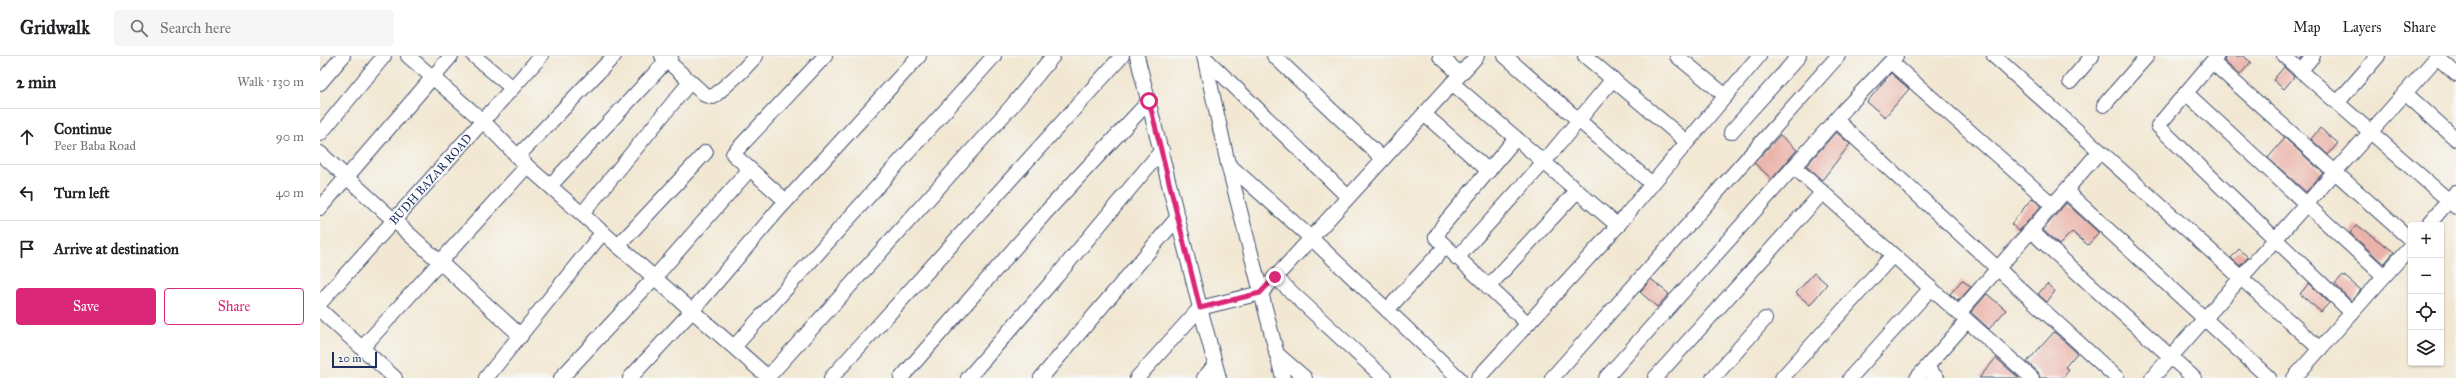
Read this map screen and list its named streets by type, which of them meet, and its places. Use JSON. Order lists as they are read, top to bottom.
{
  "streets": {
    "street": ["BUDH BAZAR ROAD"]
  },
  "scale_bar": "20 m",
  "page": {
    "header": "Gridwalk",
    "search": "Search here",
    "nav": ["Map", "Layers", "Share"],
    "heading": ["2 min", "Walk · 130 m"],
    "list": [
      ["Continue", "Peer Baba Road", "90 m"],
      ["Turn left", "40 m"],
      "Arrive at destination"
    ],
    "map_buttons": ["+", "−"],
    "buttons": ["Save", "Share"],
    "scale": "20 m"
  }
}
